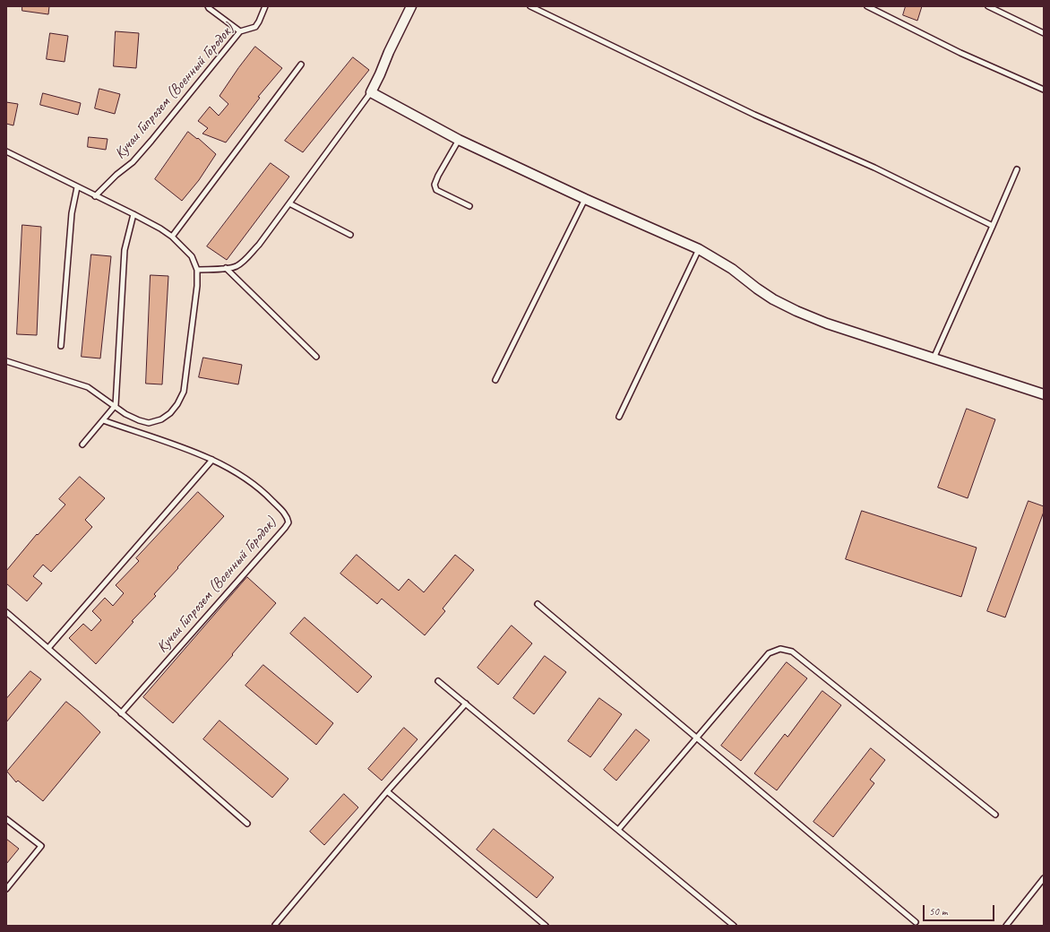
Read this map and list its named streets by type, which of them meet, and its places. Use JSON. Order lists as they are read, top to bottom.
{
  "streets": {
    "lane": ["Кучаи Гипрозем (Военный Городок)"]
  },
  "scale_bar": "50 m"
}
